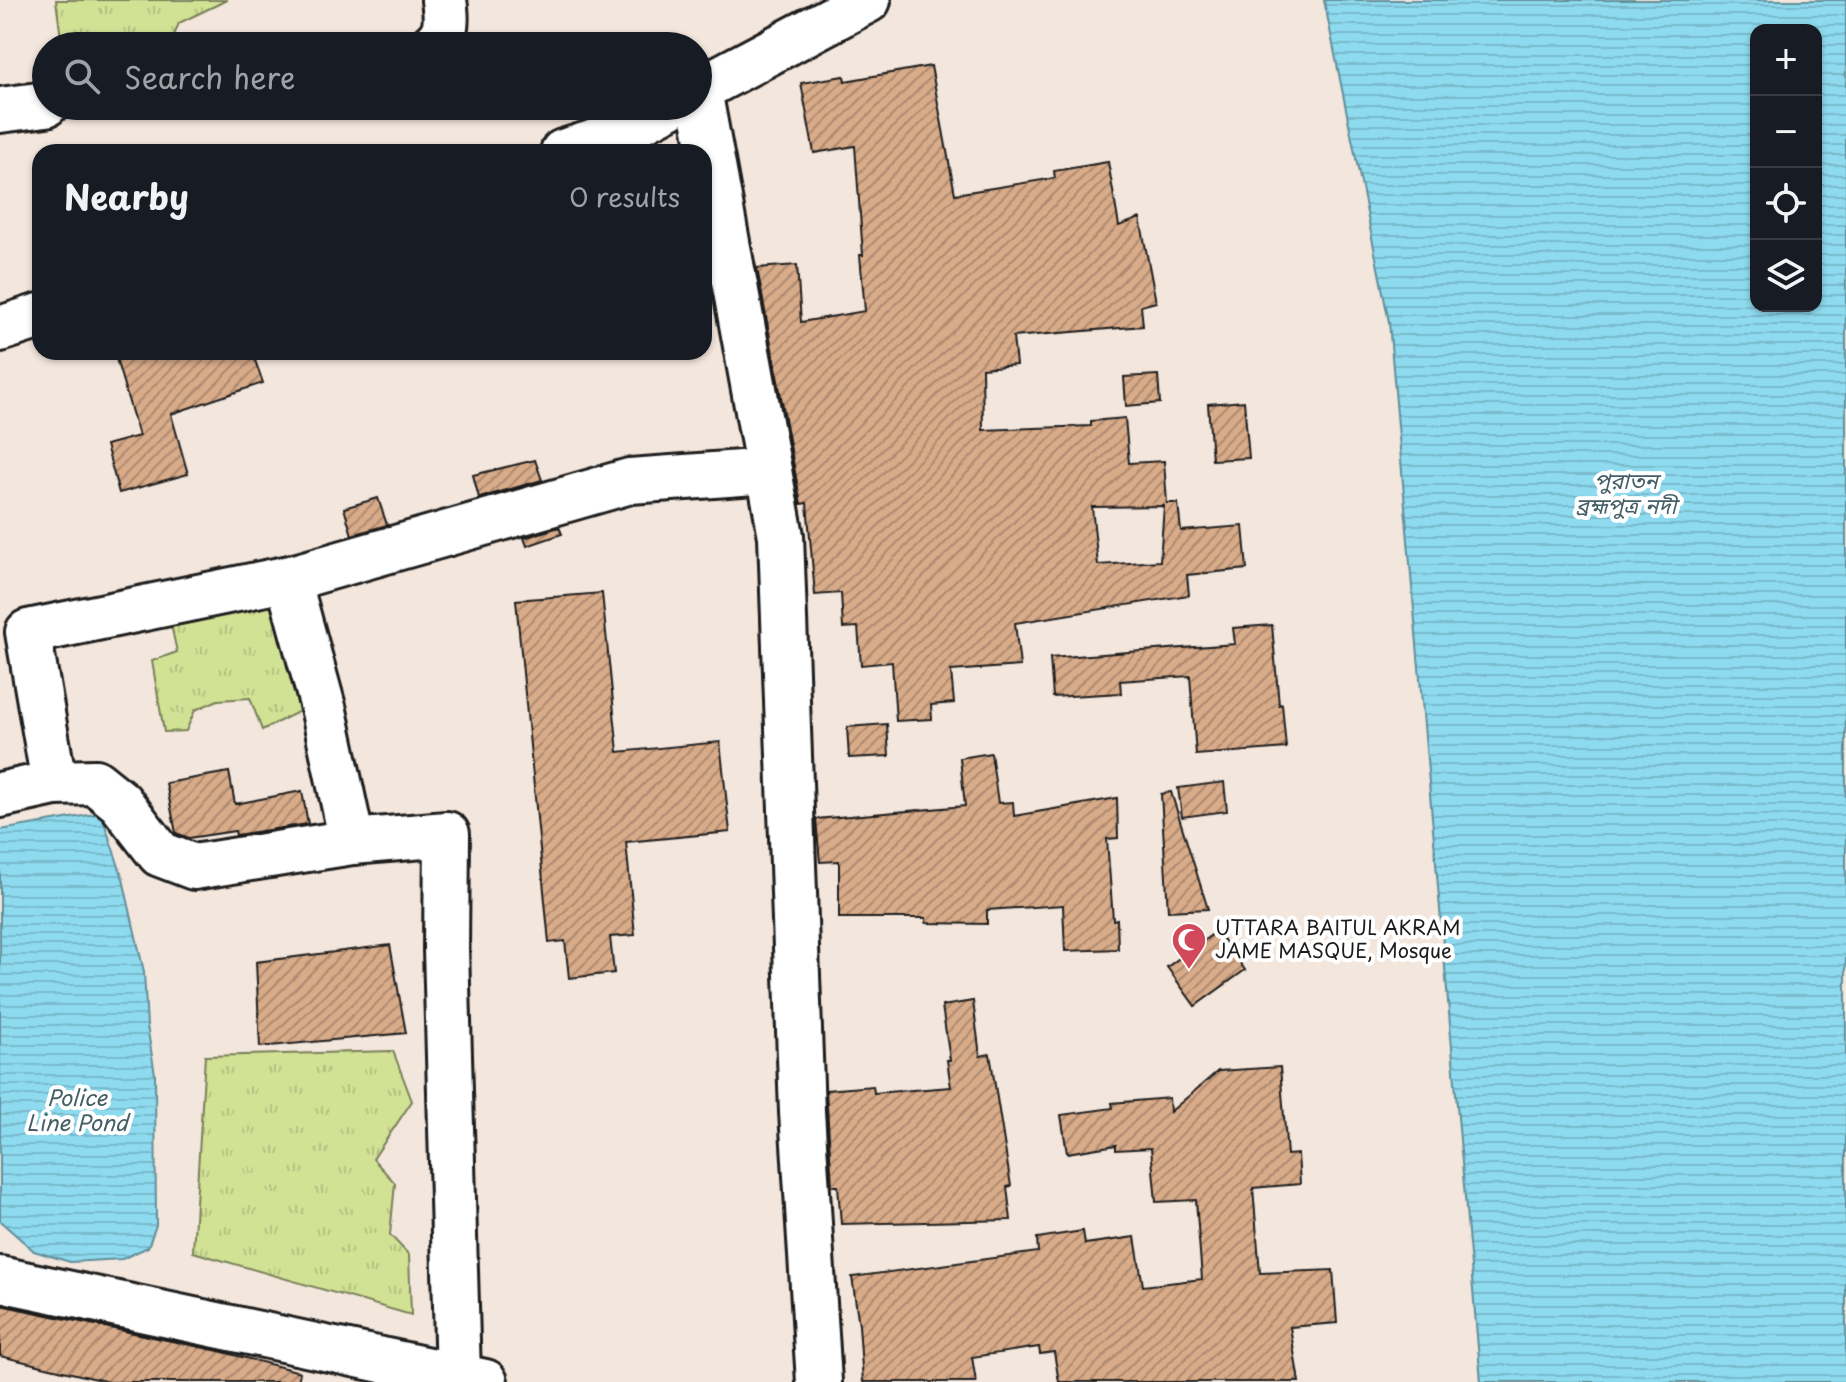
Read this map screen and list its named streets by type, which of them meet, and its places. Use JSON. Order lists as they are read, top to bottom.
{
  "water": ["পুরাতন ব্রহ্মপুত্র নদী", "Police Line Pond"],
  "places": {
    "mosque": ["UTTARA BAITUL AKRAM JAME MASQUE, Mosque"]
  },
  "page": {
    "map_buttons": ["+", "−"],
    "search": "Search here",
    "heading": ["Nearby", "0 results"]
  }
}
